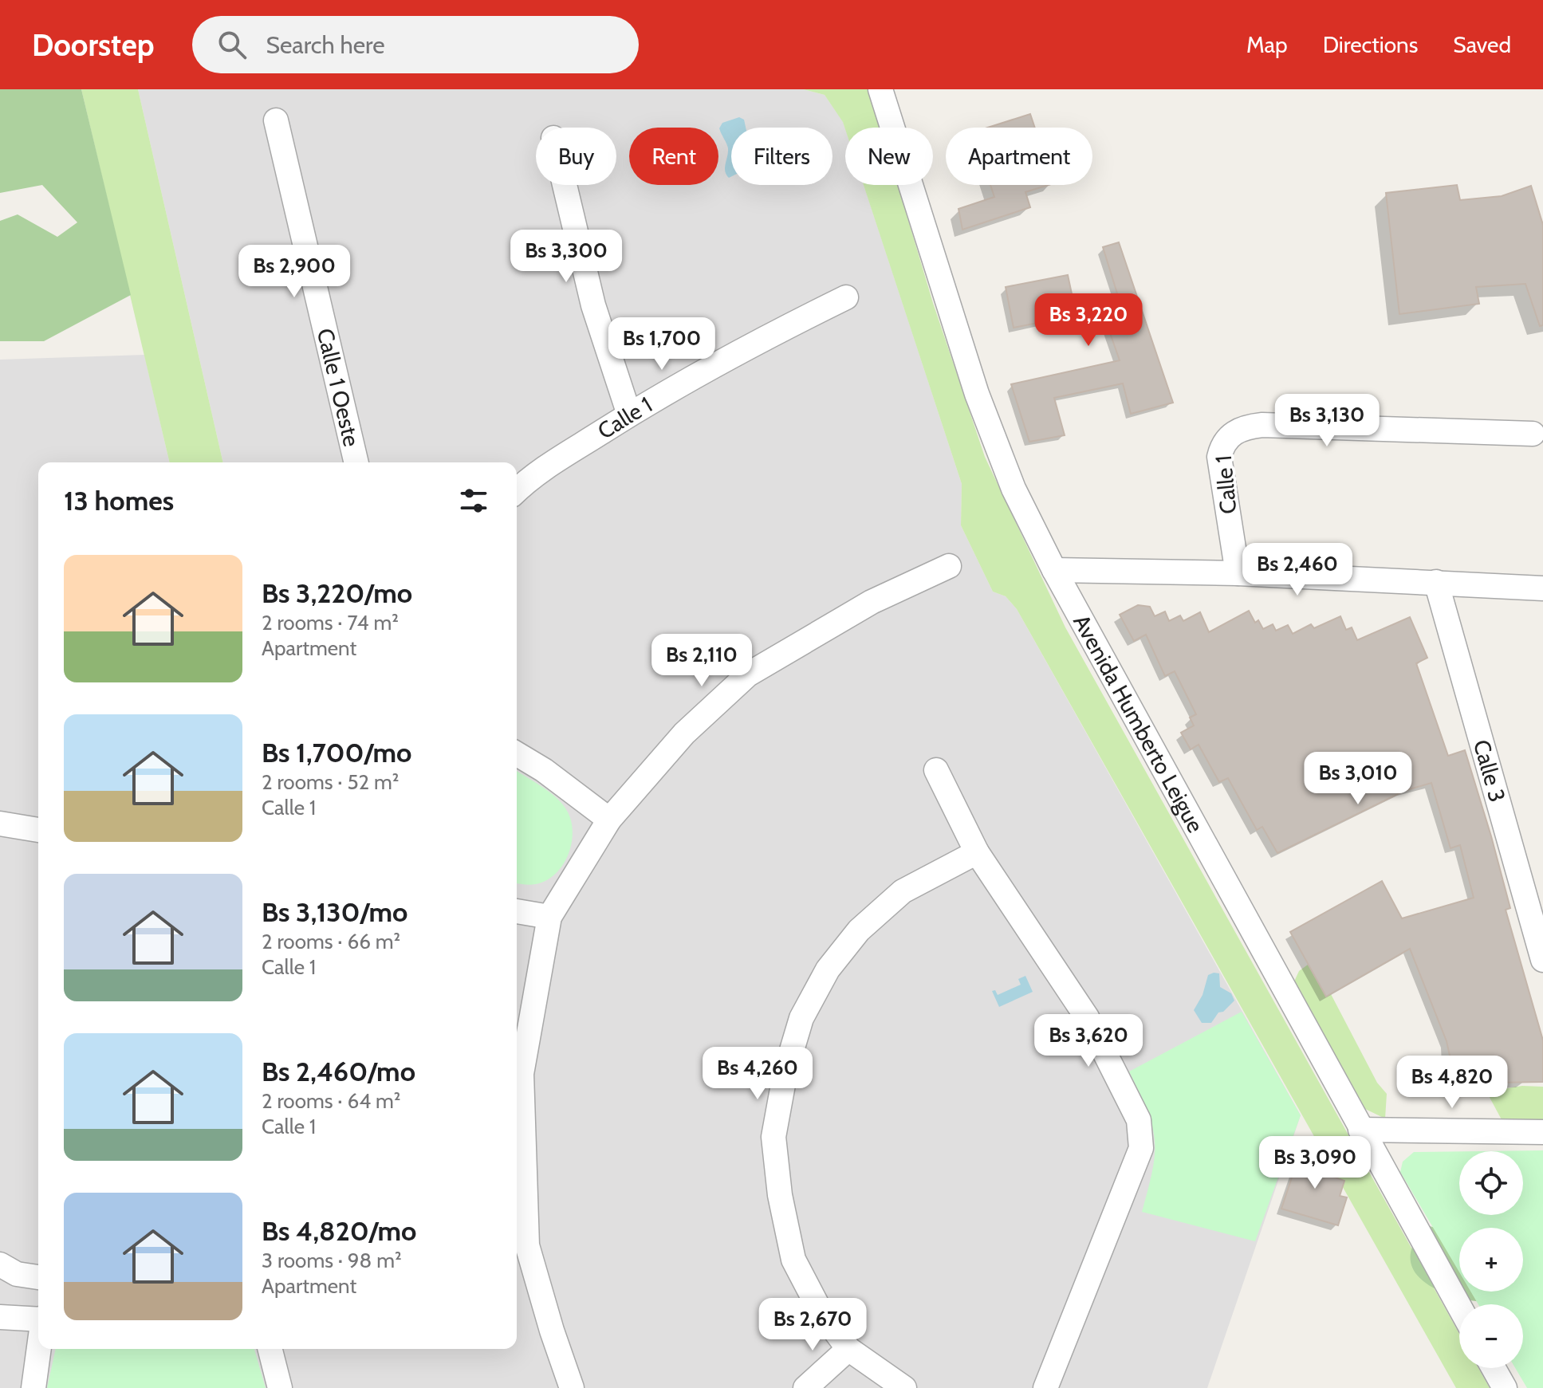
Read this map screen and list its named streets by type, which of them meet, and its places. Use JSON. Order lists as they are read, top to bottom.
{
  "streets": {
    "street": [
      "Calle 1 Oeste",
      "Calle 1",
      "Avenida Humberto Leigue",
      "Calle 3"
    ]
  },
  "page": {
    "header": "Doorstep",
    "search": "Search here",
    "nav": ["Map", "Directions", "Saved"],
    "chip": [
      "Buy",
      "Rent",
      "Filters",
      "New",
      "Apartment"
    ],
    "price": [
      "Bs 3,300",
      "Bs 2,900",
      "Bs 3,220",
      "Bs 1,700",
      "Bs 3,130",
      "Bs 2,460",
      "Bs 2,110",
      "Bs 3,010",
      "Bs 3,620",
      "Bs 4,260",
      "Bs 4,820",
      "Bs 3,090",
      "Bs 2,670"
    ],
    "heading": "13 homes",
    "list": [
      {
        "name": "Bs 3,220/mo",
        "note": "2 rooms · 74 m² · Apartment"
      },
      {
        "name": "Bs 1,700/mo",
        "note": "2 rooms · 52 m² · Calle 1"
      },
      {
        "name": "Bs 3,130/mo",
        "note": "2 rooms · 66 m² · Calle 1"
      },
      {
        "name": "Bs 2,460/mo",
        "note": "2 rooms · 64 m² · Calle 1"
      },
      {
        "name": "Bs 4,820/mo",
        "note": "3 rooms · 98 m² · Apartment"
      }
    ],
    "map_buttons": ["+", "−"]
  }
}
